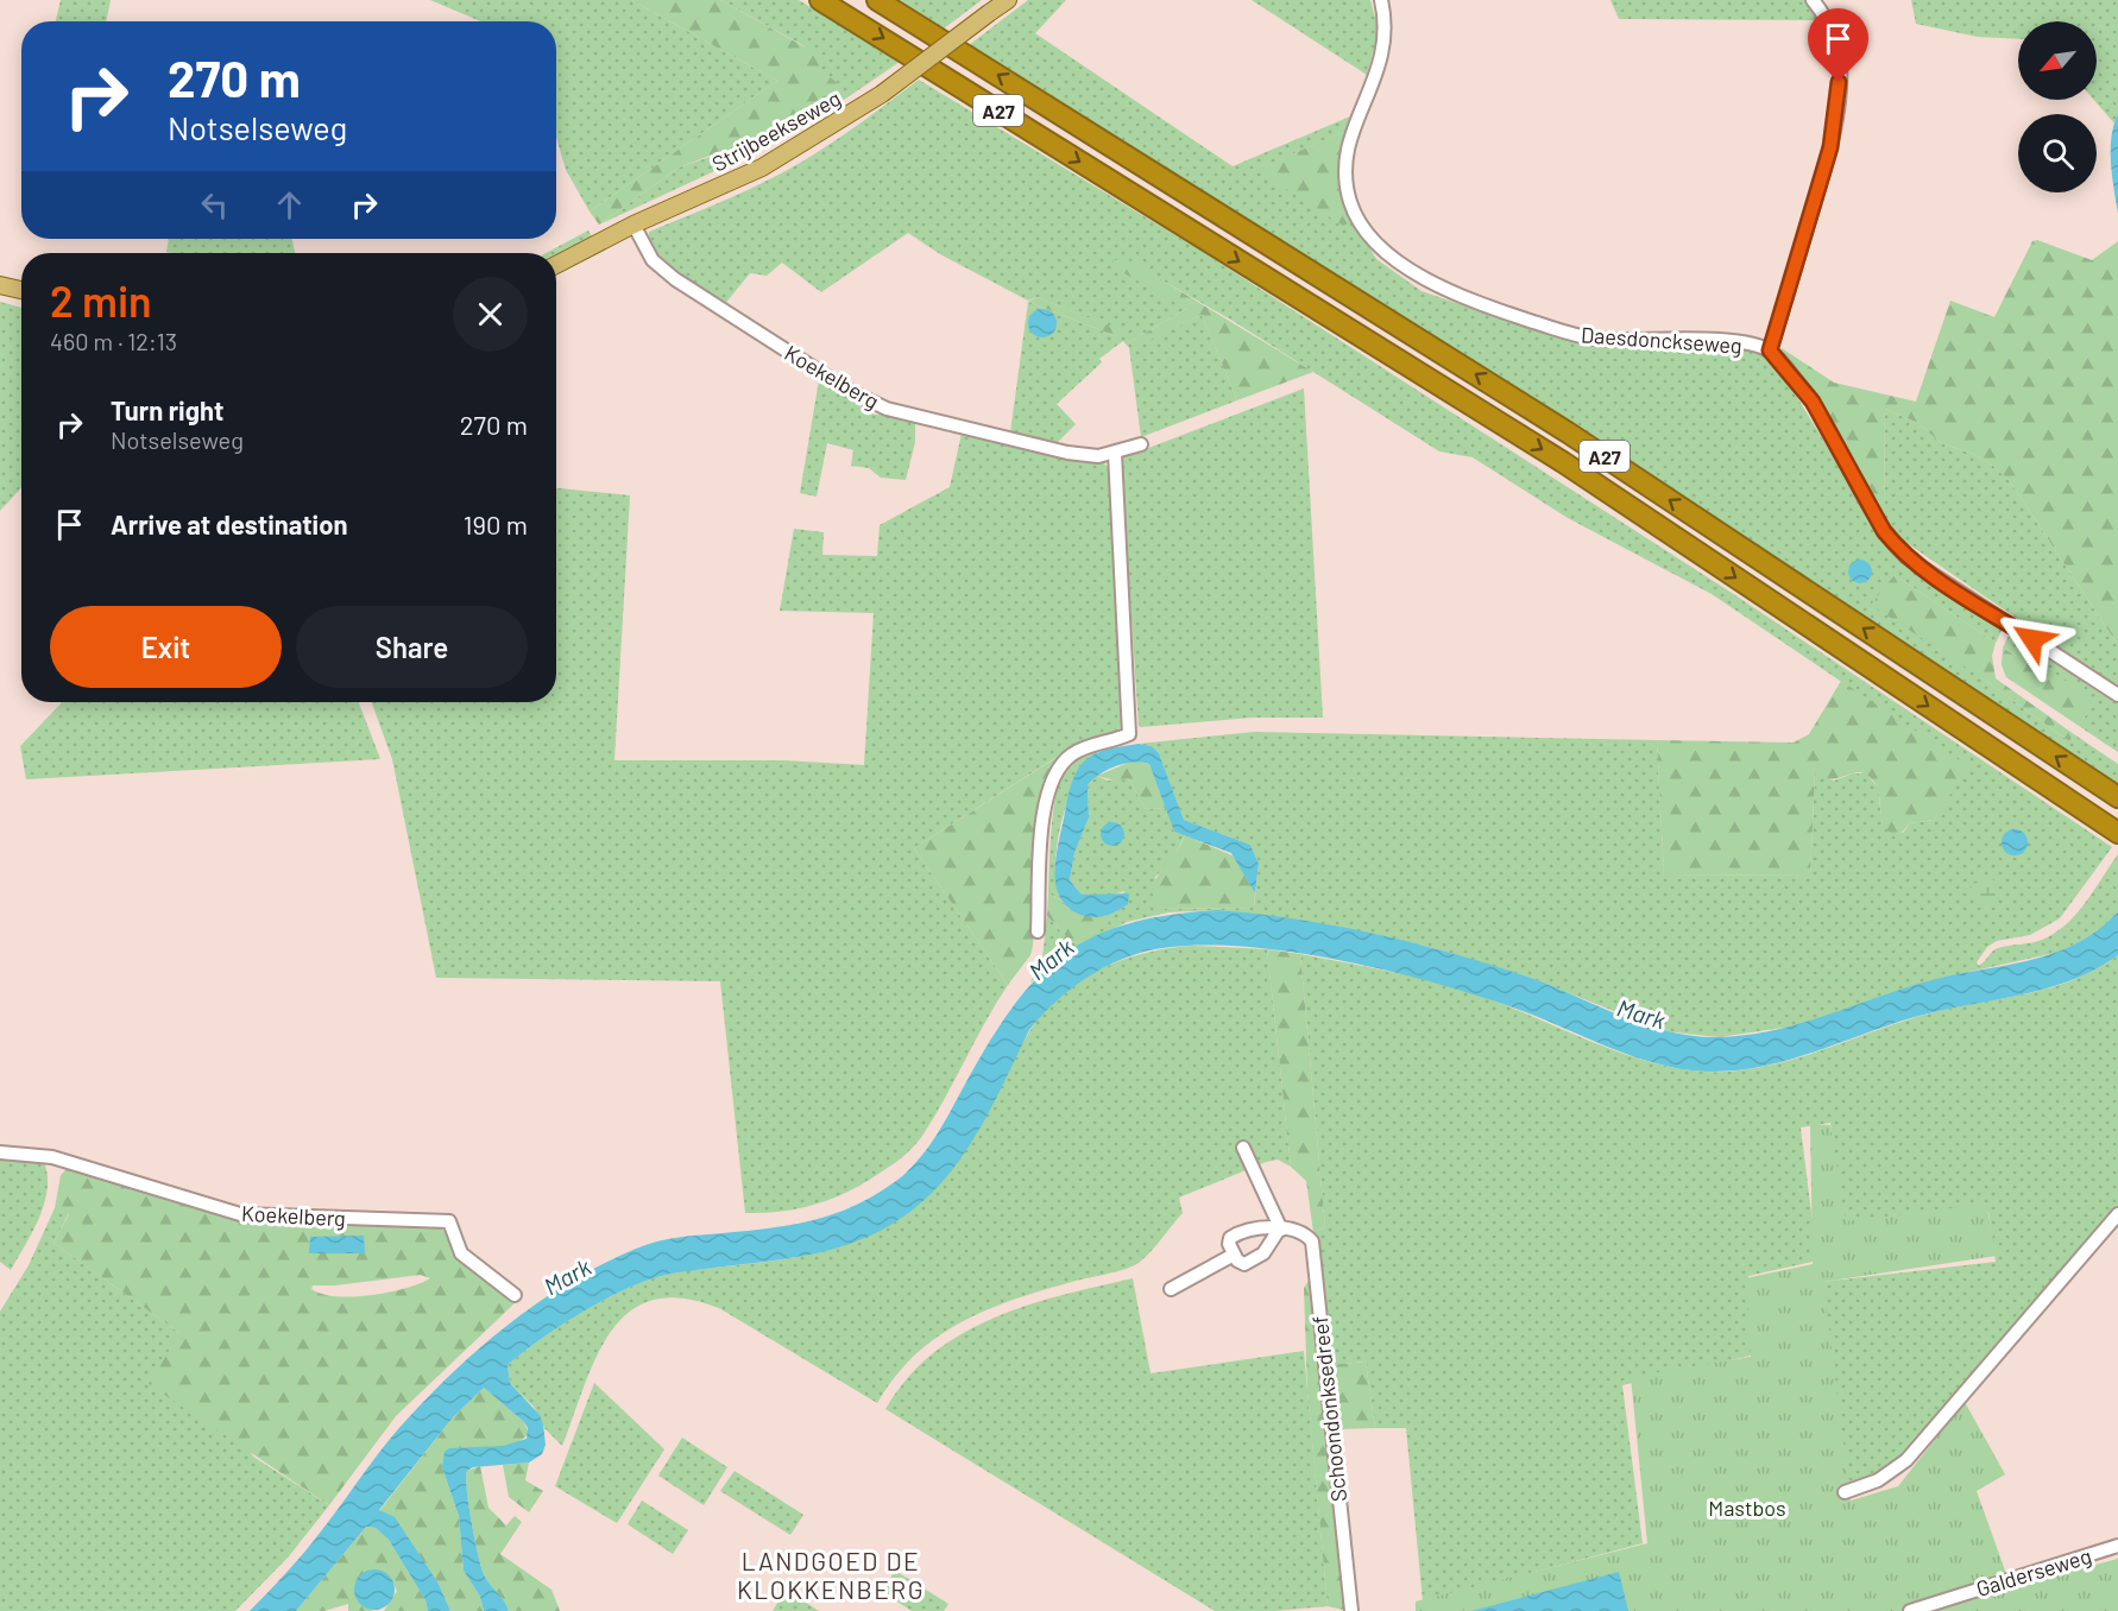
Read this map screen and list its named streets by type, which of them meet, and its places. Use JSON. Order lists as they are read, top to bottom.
{
  "streets": {
    "highway": ["A27"],
    "main road": ["Strijbeekseweg"],
    "street": [
      "Daesdonckseweg",
      "Koekelberg",
      "Schoondonksedreef",
      "Galderseweg"
    ]
  },
  "crossings": [
    ["Strijbeekseweg", "Koekelberg"]
  ],
  "districts": ["LANDGOED DE KLOKKENBERG"],
  "water": ["Mark"],
  "parks": ["Mastbos"],
  "north": "bottom left",
  "page": {
    "turn": ["270 m", "Notselseweg"],
    "heading": ["2 min", "460 m · 12:13"],
    "list": [
      {
        "name": "Turn right",
        "note": "Notselseweg",
        "value": "270 m"
      },
      {
        "name": "Arrive at destination",
        "value": "190 m"
      }
    ],
    "buttons": ["Exit", "Share"]
  }
}
